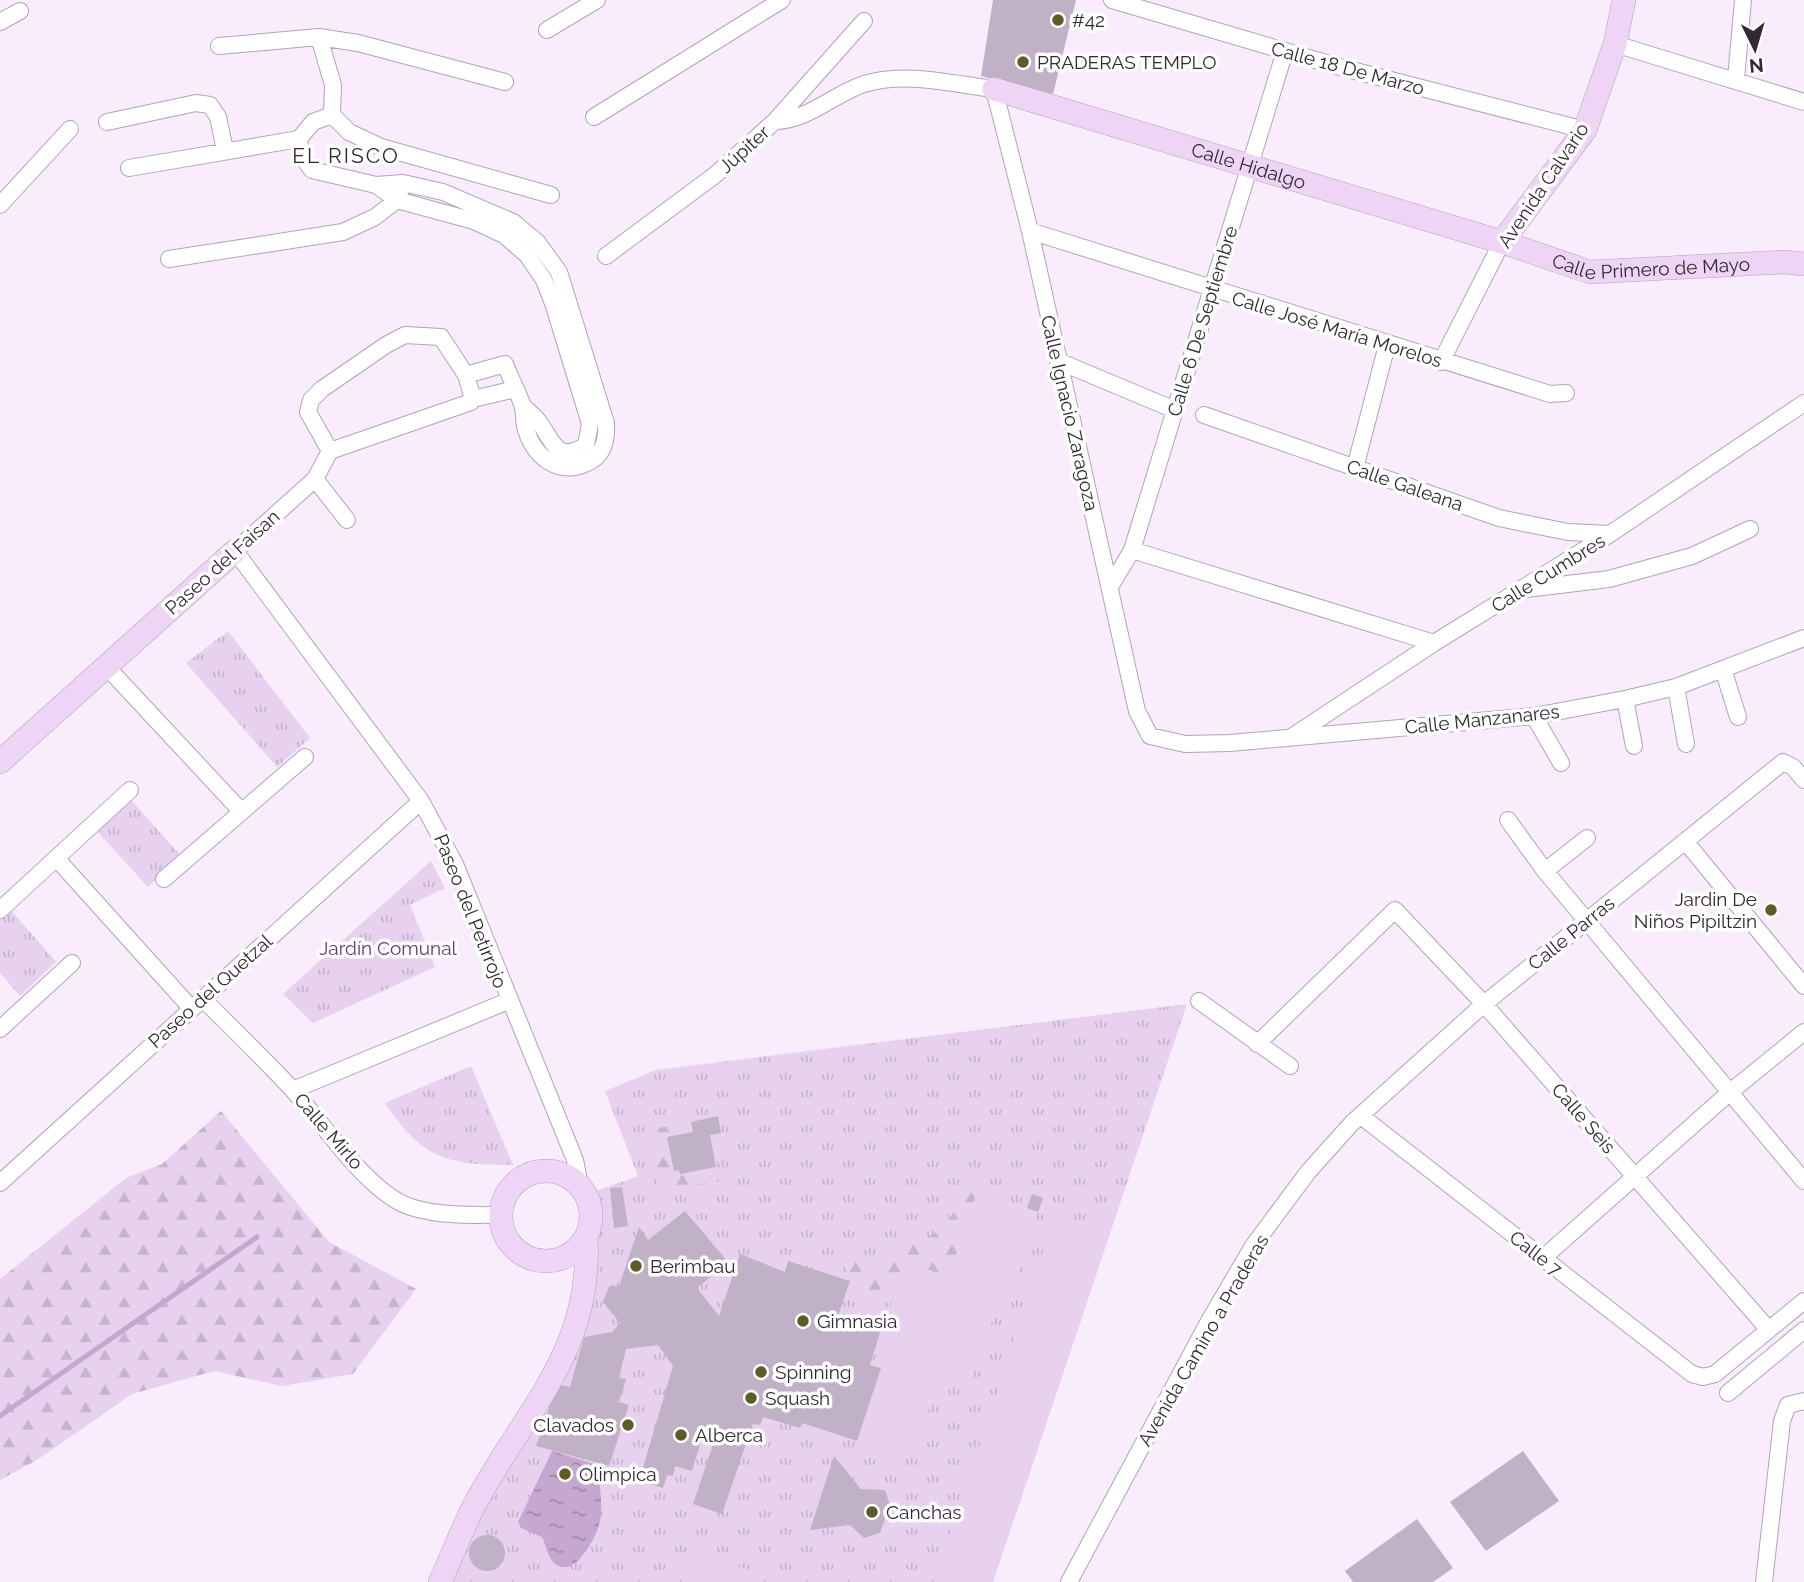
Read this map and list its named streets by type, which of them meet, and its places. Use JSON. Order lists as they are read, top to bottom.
{
  "streets": {
    "street": [
      "Calle 18 De Marzo",
      "Júpiter",
      "Calle Hidalgo",
      "Avenida Calvario",
      "Calle Primero de Mayo",
      "Calle 6 De Septiembre",
      "Calle José María Morelos",
      "Calle Ignacio Zaragoza",
      "Calle Galeana",
      "Paseo del Faisan",
      "Calle Cumbres",
      "Calle Manzanares",
      "Paseo del Petirrojo",
      "Calle Parras",
      "Paseo del Quetzal",
      "Calle Seis",
      "Calle Mirlo",
      "Calle 7",
      "Avenida Camino a Praderas"
    ]
  },
  "crossings": [
    ["Calle 18 De Marzo", "Avenida Calvario"],
    ["Calle 18 De Marzo", "Calle 6 De Septiembre"],
    ["Calle Hidalgo", "Avenida Calvario"],
    ["Calle Hidalgo", "Calle Primero de Mayo"],
    ["Calle Hidalgo", "Calle 6 De Septiembre"],
    ["Calle Hidalgo", "Calle Ignacio Zaragoza"],
    ["Avenida Calvario", "Calle Primero de Mayo"],
    ["Avenida Calvario", "Calle José María Morelos"],
    ["Calle 6 De Septiembre", "Calle José María Morelos"],
    ["Calle 6 De Septiembre", "Calle Ignacio Zaragoza"],
    ["Calle José María Morelos", "Calle Ignacio Zaragoza"],
    ["Calle Ignacio Zaragoza", "Calle Manzanares"],
    ["Calle Galeana", "Calle Cumbres"],
    ["Paseo del Faisan", "Paseo del Petirrojo"],
    ["Calle Cumbres", "Calle Manzanares"],
    ["Paseo del Petirrojo", "Paseo del Quetzal"],
    ["Paseo del Petirrojo", "Calle Mirlo"],
    ["Calle Parras", "Calle Seis"],
    ["Calle Parras", "Calle 7"],
    ["Calle Parras", "Avenida Camino a Praderas"],
    ["Paseo del Quetzal", "Calle Mirlo"],
    ["Calle Seis", "Calle 7"],
    ["Calle 7", "Avenida Camino a Praderas"]
  ],
  "districts": ["EL RISCO"],
  "parks": ["Jardín Comunal"],
  "places": [
    "#42",
    "PRADERAS TEMPLO",
    "Jardin De Niños Pipiltzin",
    "Berimbau",
    "Gimnasia",
    "Spinning",
    "Squash",
    "Clavados",
    "Alberca",
    "Olimpica",
    "Canchas"
  ],
  "north": "bottom"
}
